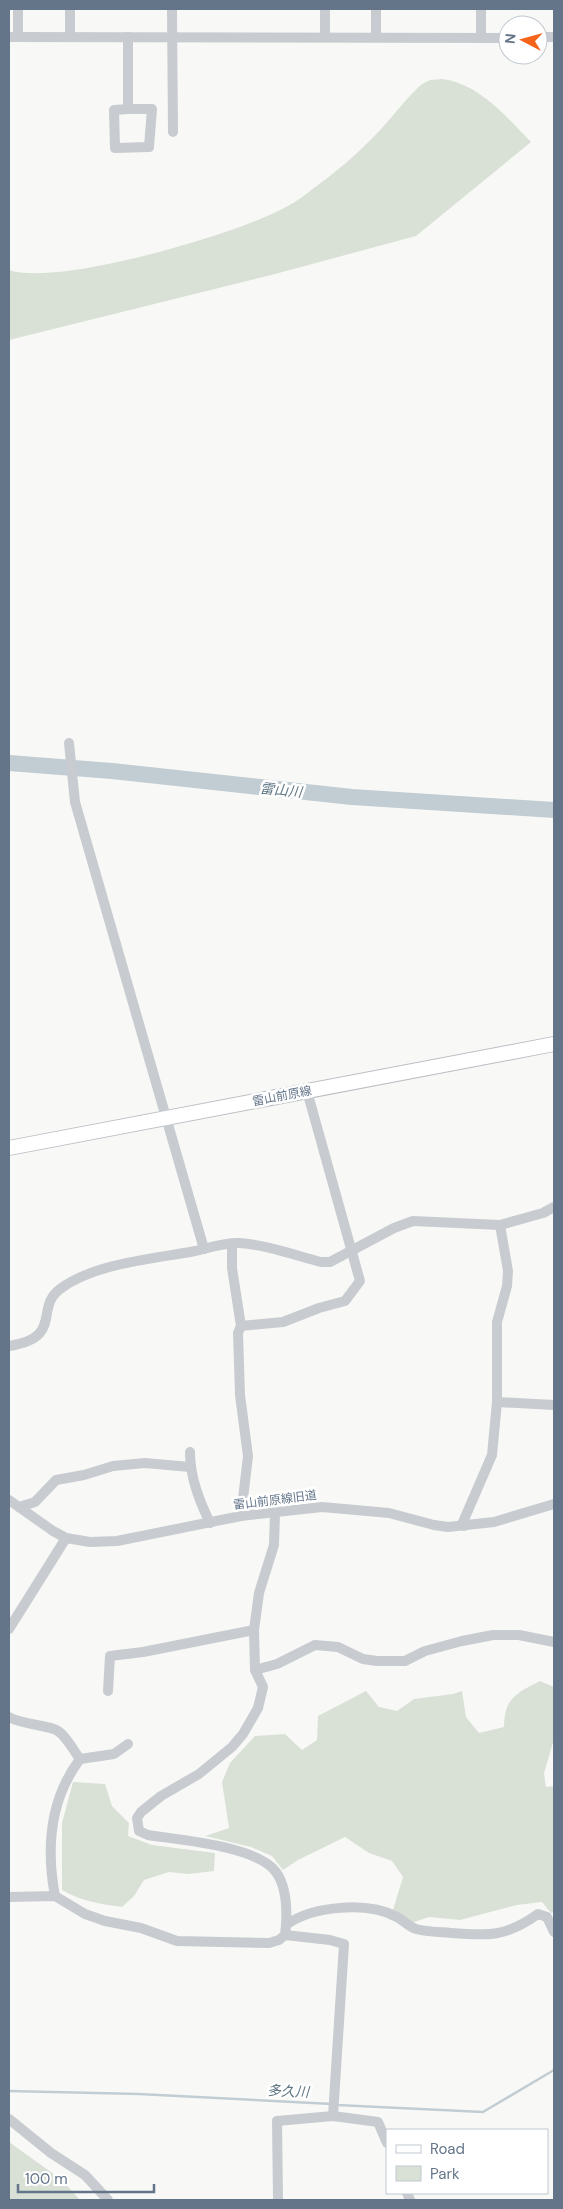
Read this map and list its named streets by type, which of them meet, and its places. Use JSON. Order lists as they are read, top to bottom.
{
  "streets": {
    "main road": ["雷山前原線"],
    "street": ["雷山前原線旧道"]
  },
  "water": ["雷山川", "多久川"],
  "legend": ["Road", "Park"],
  "scale_bar": "100 m",
  "north": "left"
}
